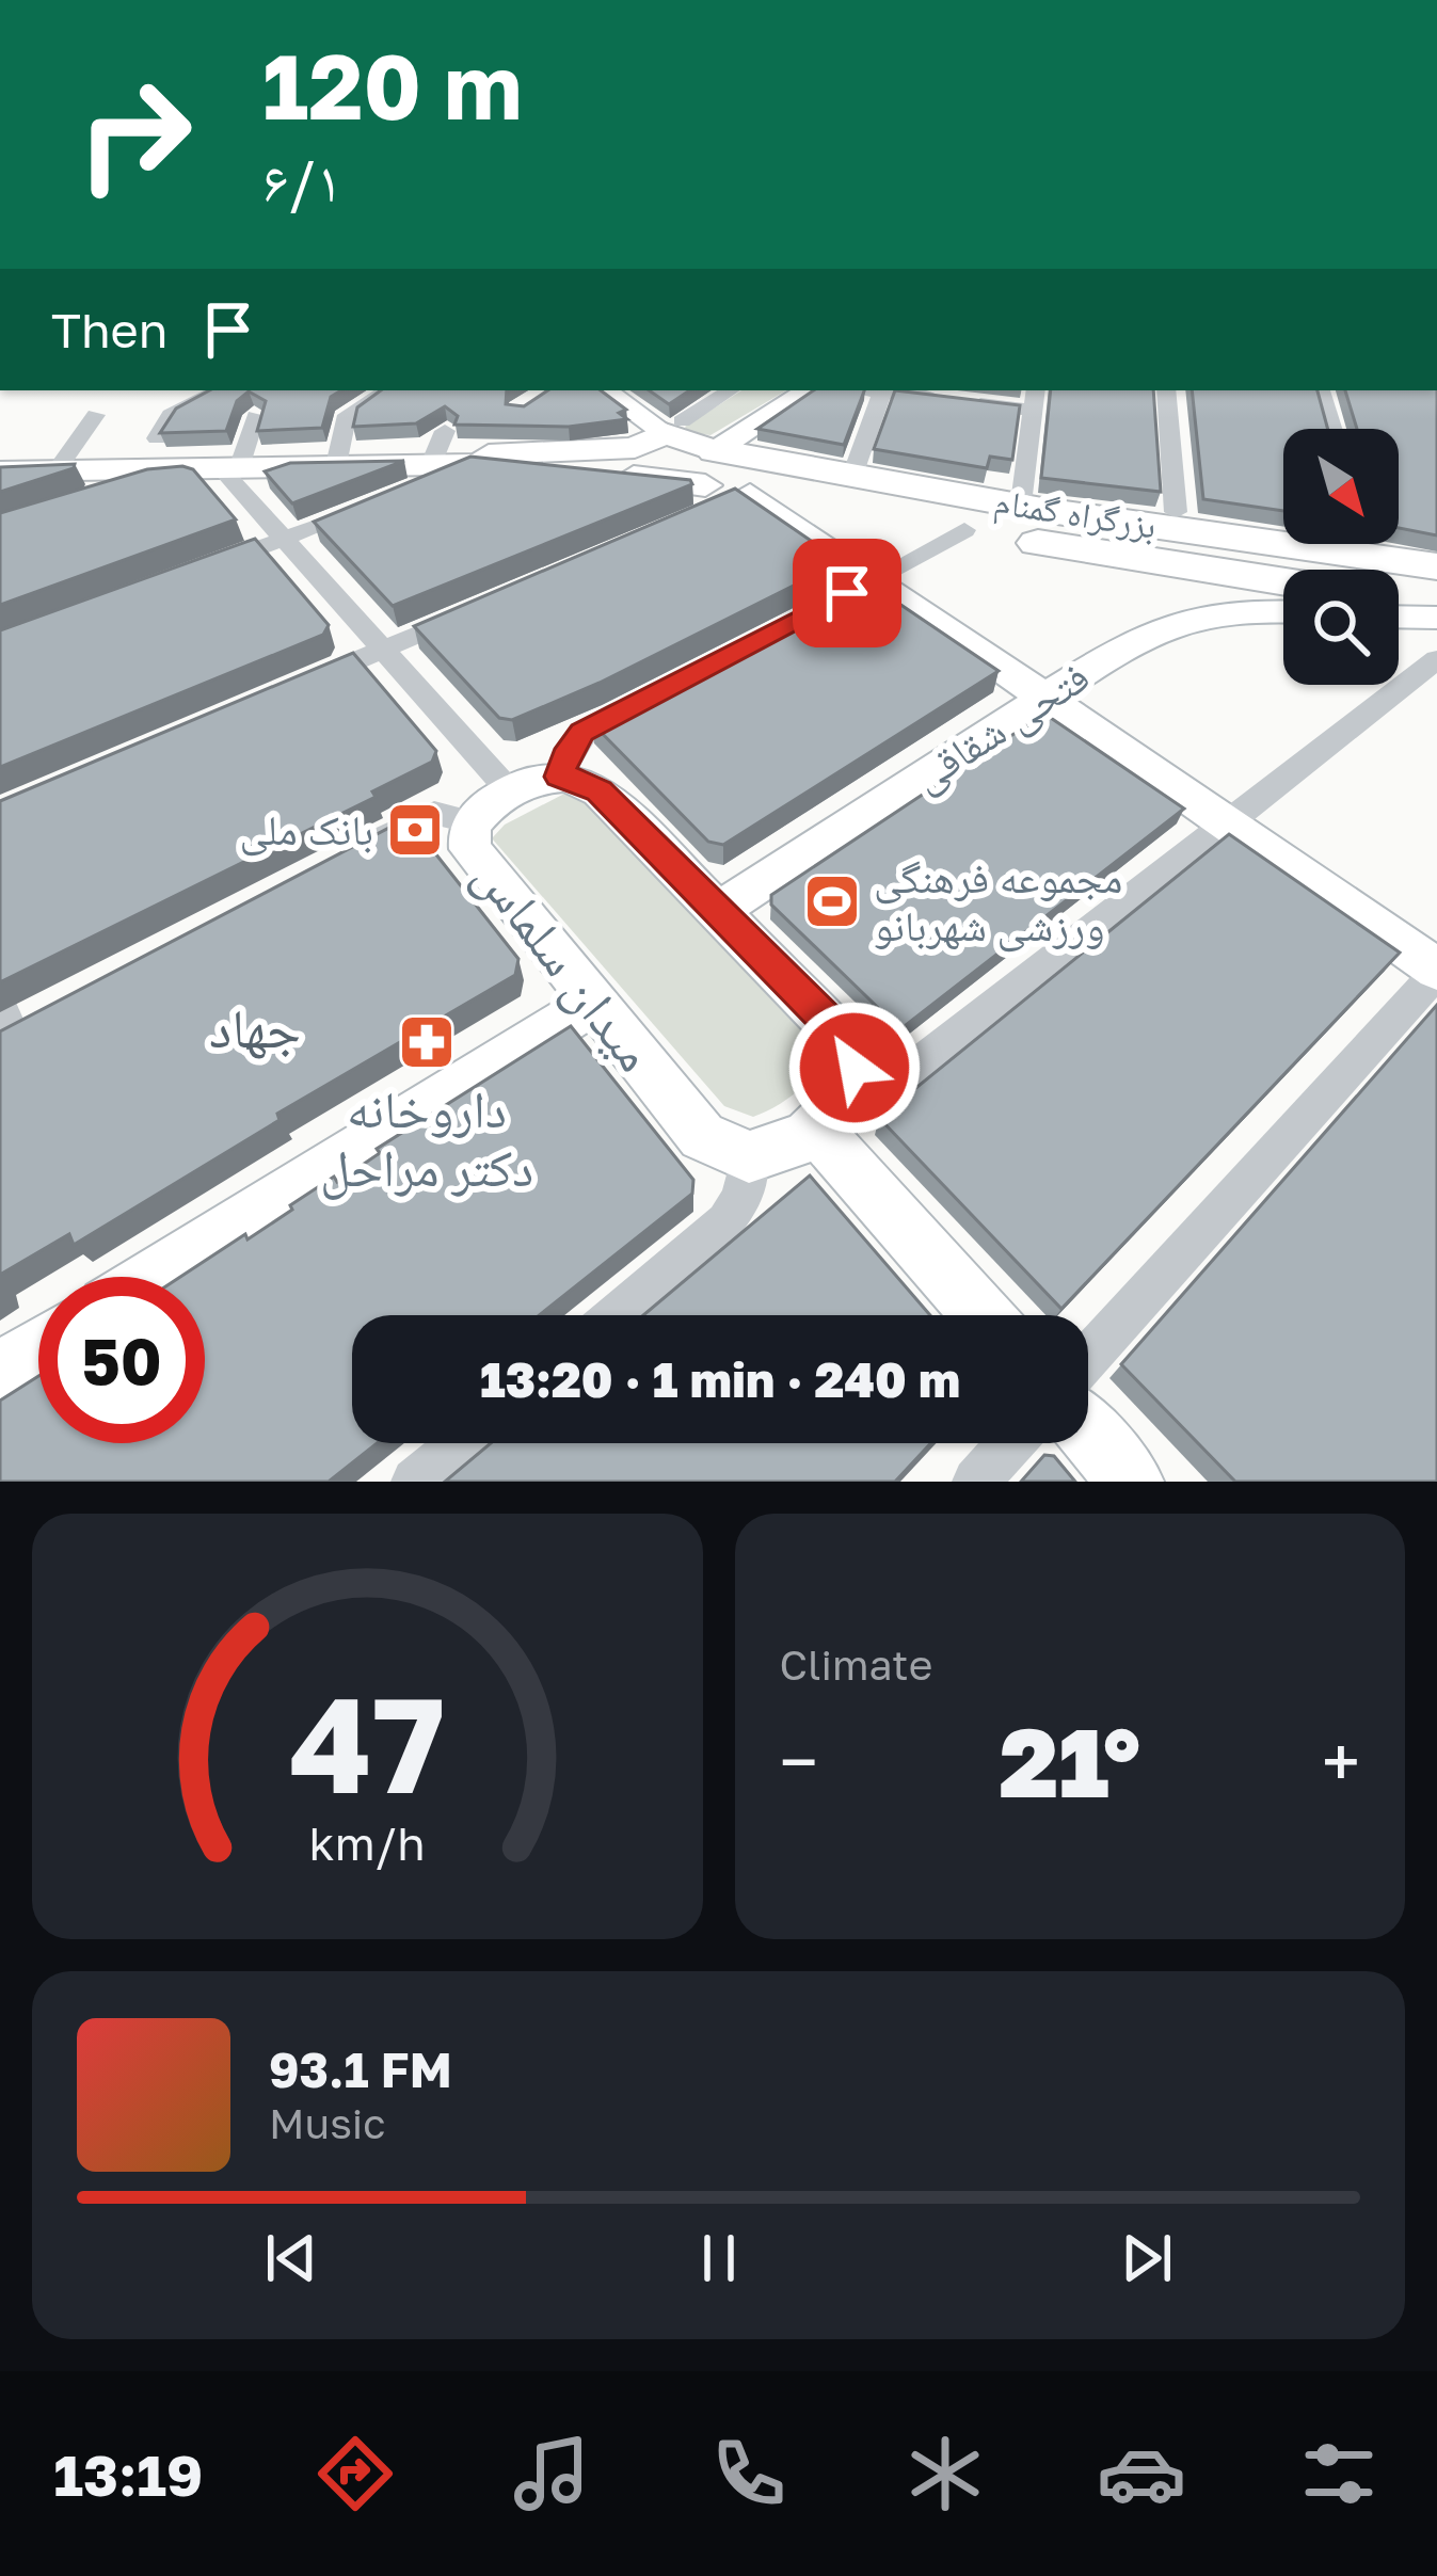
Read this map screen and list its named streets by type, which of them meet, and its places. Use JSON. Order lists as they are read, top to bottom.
{
  "streets": {
    "highway": ["بزرگراه گمنام"],
    "main road": ["فتحی شقاقی", "میدان سلماس"]
  },
  "districts": ["جهاد"],
  "places": {
    "bank": ["بانک ملی"],
    "sports": ["مجموعه فرهنگی ورزشی شهربانو"],
    "pharmacy": ["داروخانه دکتر مراحل"]
  },
  "north": "bottom right",
  "page": {
    "turn": ["120 m", "۶/۱"],
    "then": "Then",
    "limit": "50",
    "trip": "13:20 · 1 min · 240 m",
    "tile": "Climate",
    "heat": ["−", "21°", "+"],
    "song": ["93.1 FM", "Music"],
    "tabs": "13:19",
    "gauge": ["47", "km/h"]
  }
}
